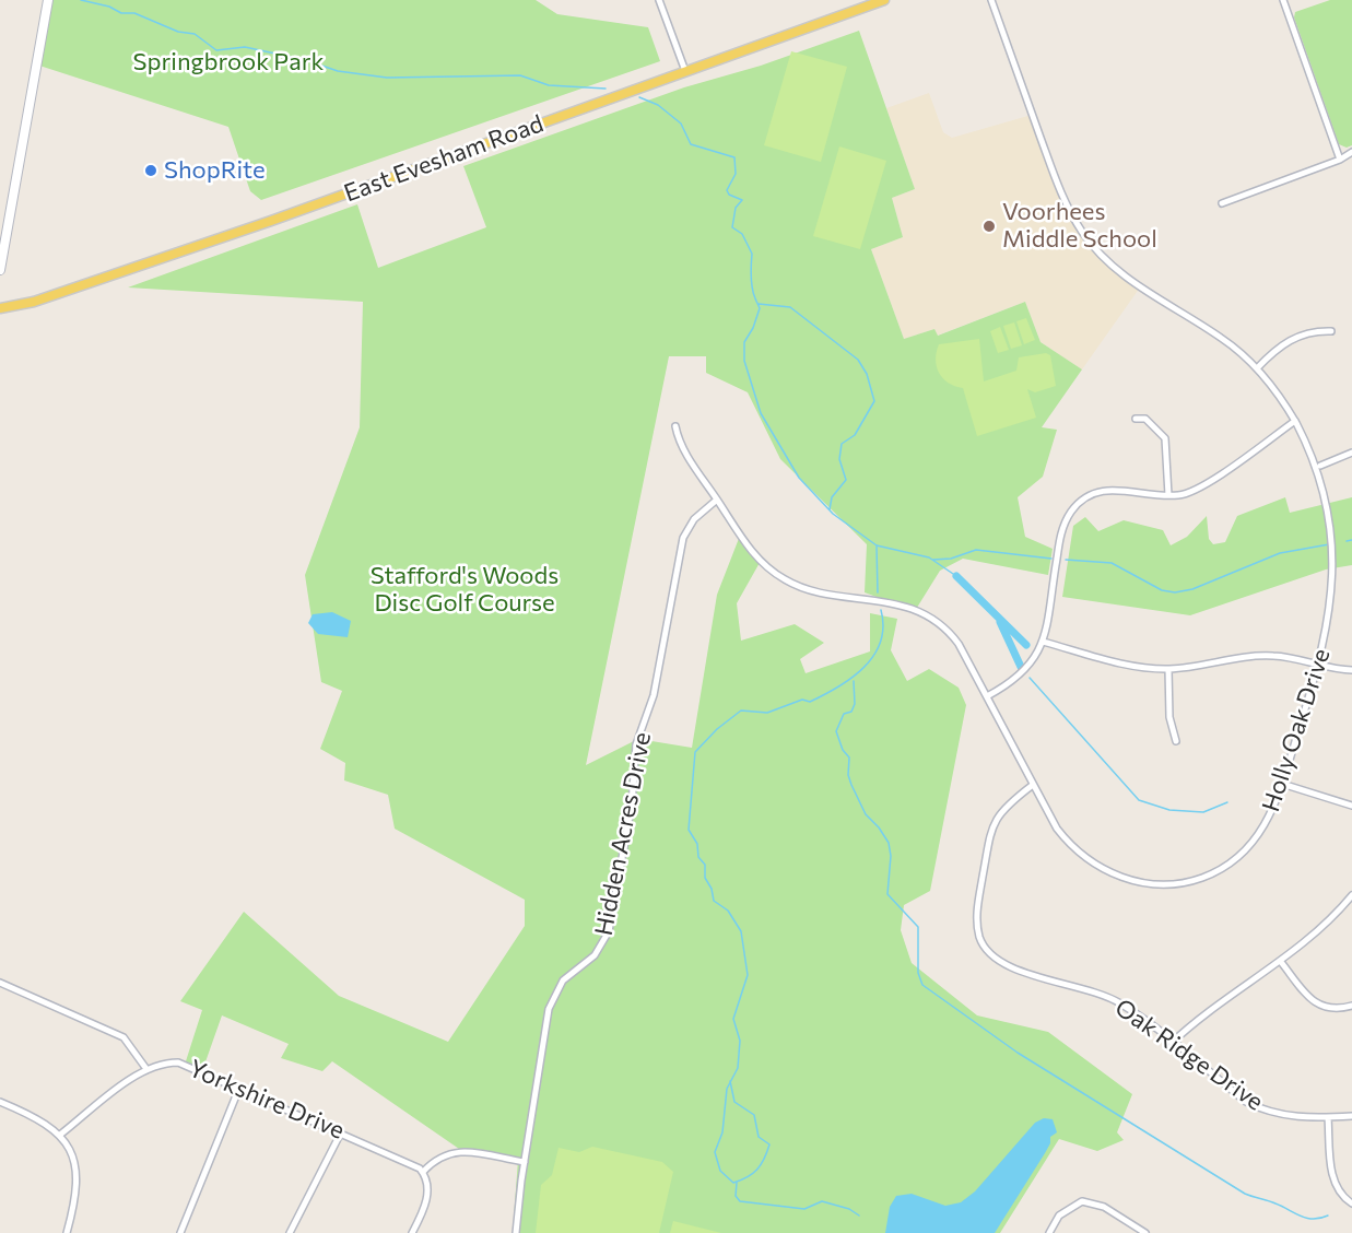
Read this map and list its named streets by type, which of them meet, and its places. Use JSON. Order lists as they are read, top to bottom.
{
  "streets": {
    "main road": ["East Evesham Road"],
    "street": [
      "Holly Oak Drive",
      "Hidden Acres Drive",
      "Oak Ridge Drive",
      "Yorkshire Drive"
    ]
  },
  "crossings": [
    ["Holly Oak Drive", "Hidden Acres Drive"],
    ["Holly Oak Drive", "Oak Ridge Drive"]
  ],
  "parks": ["Springbrook Park", "Stafford's Woods Disc Golf Course"],
  "places": ["ShopRite", "Voorhees Middle School"]
}
